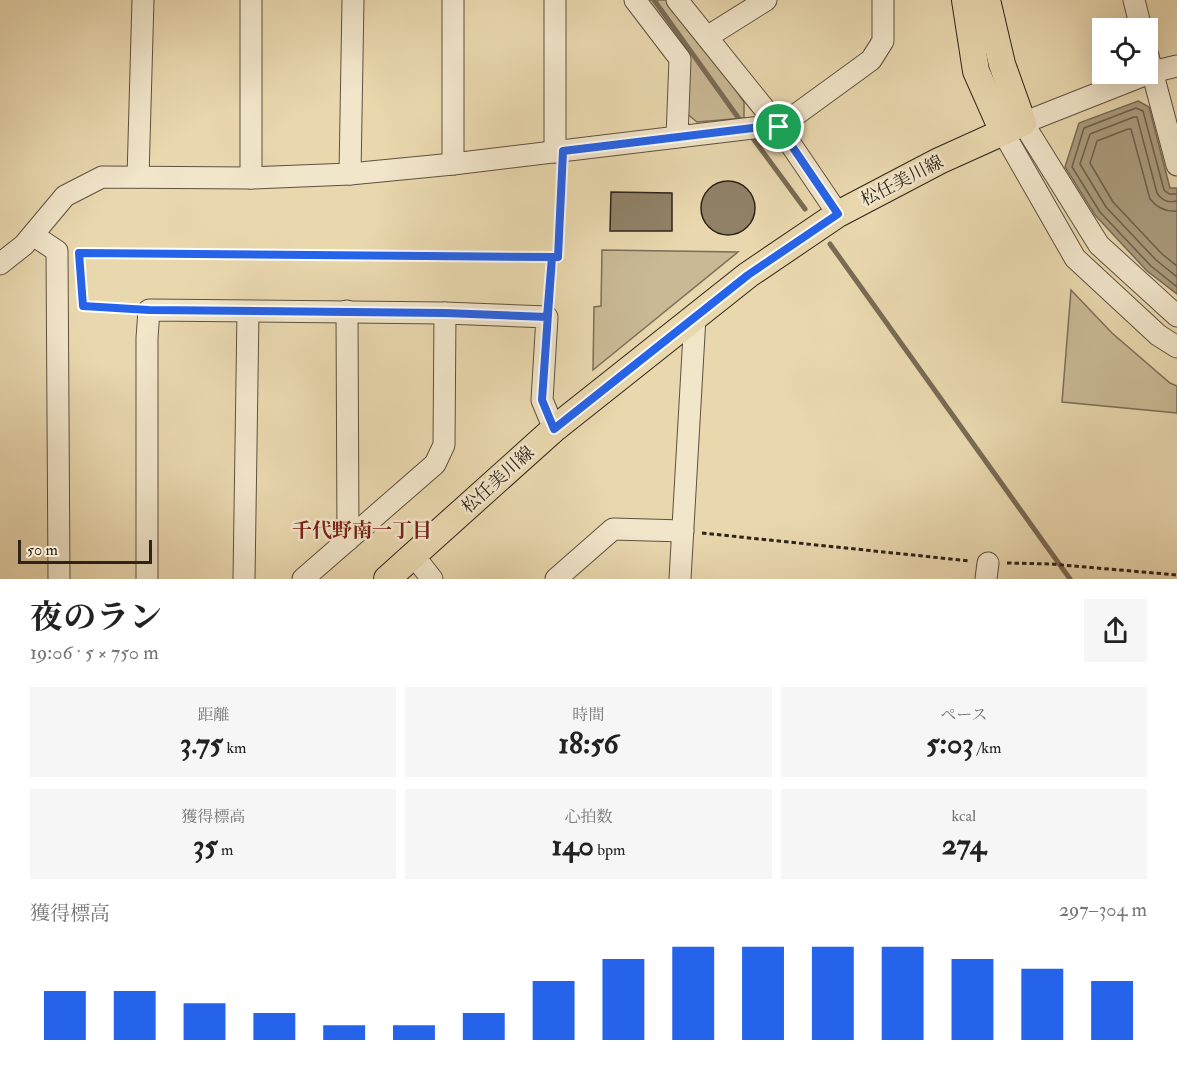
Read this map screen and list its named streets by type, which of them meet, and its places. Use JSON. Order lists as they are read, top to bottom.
{
  "streets": {
    "main road": ["松任美川線"]
  },
  "districts": ["千代野南一丁目"],
  "scale_bar": "50 m",
  "page": {
    "scale": "50 m",
    "heading": ["夜のラン", "19:06 · 5 × 750 m"],
    "stats": [
      ["距離", "3.75 km"],
      ["時間", "18:56"],
      ["ペース", "5:03 /km"],
      ["獲得標高", "35 m"],
      ["心拍数", "140 bpm"],
      ["kcal", "274"]
    ],
    "chart": ["獲得標高", "297–304 m"]
  }
}
